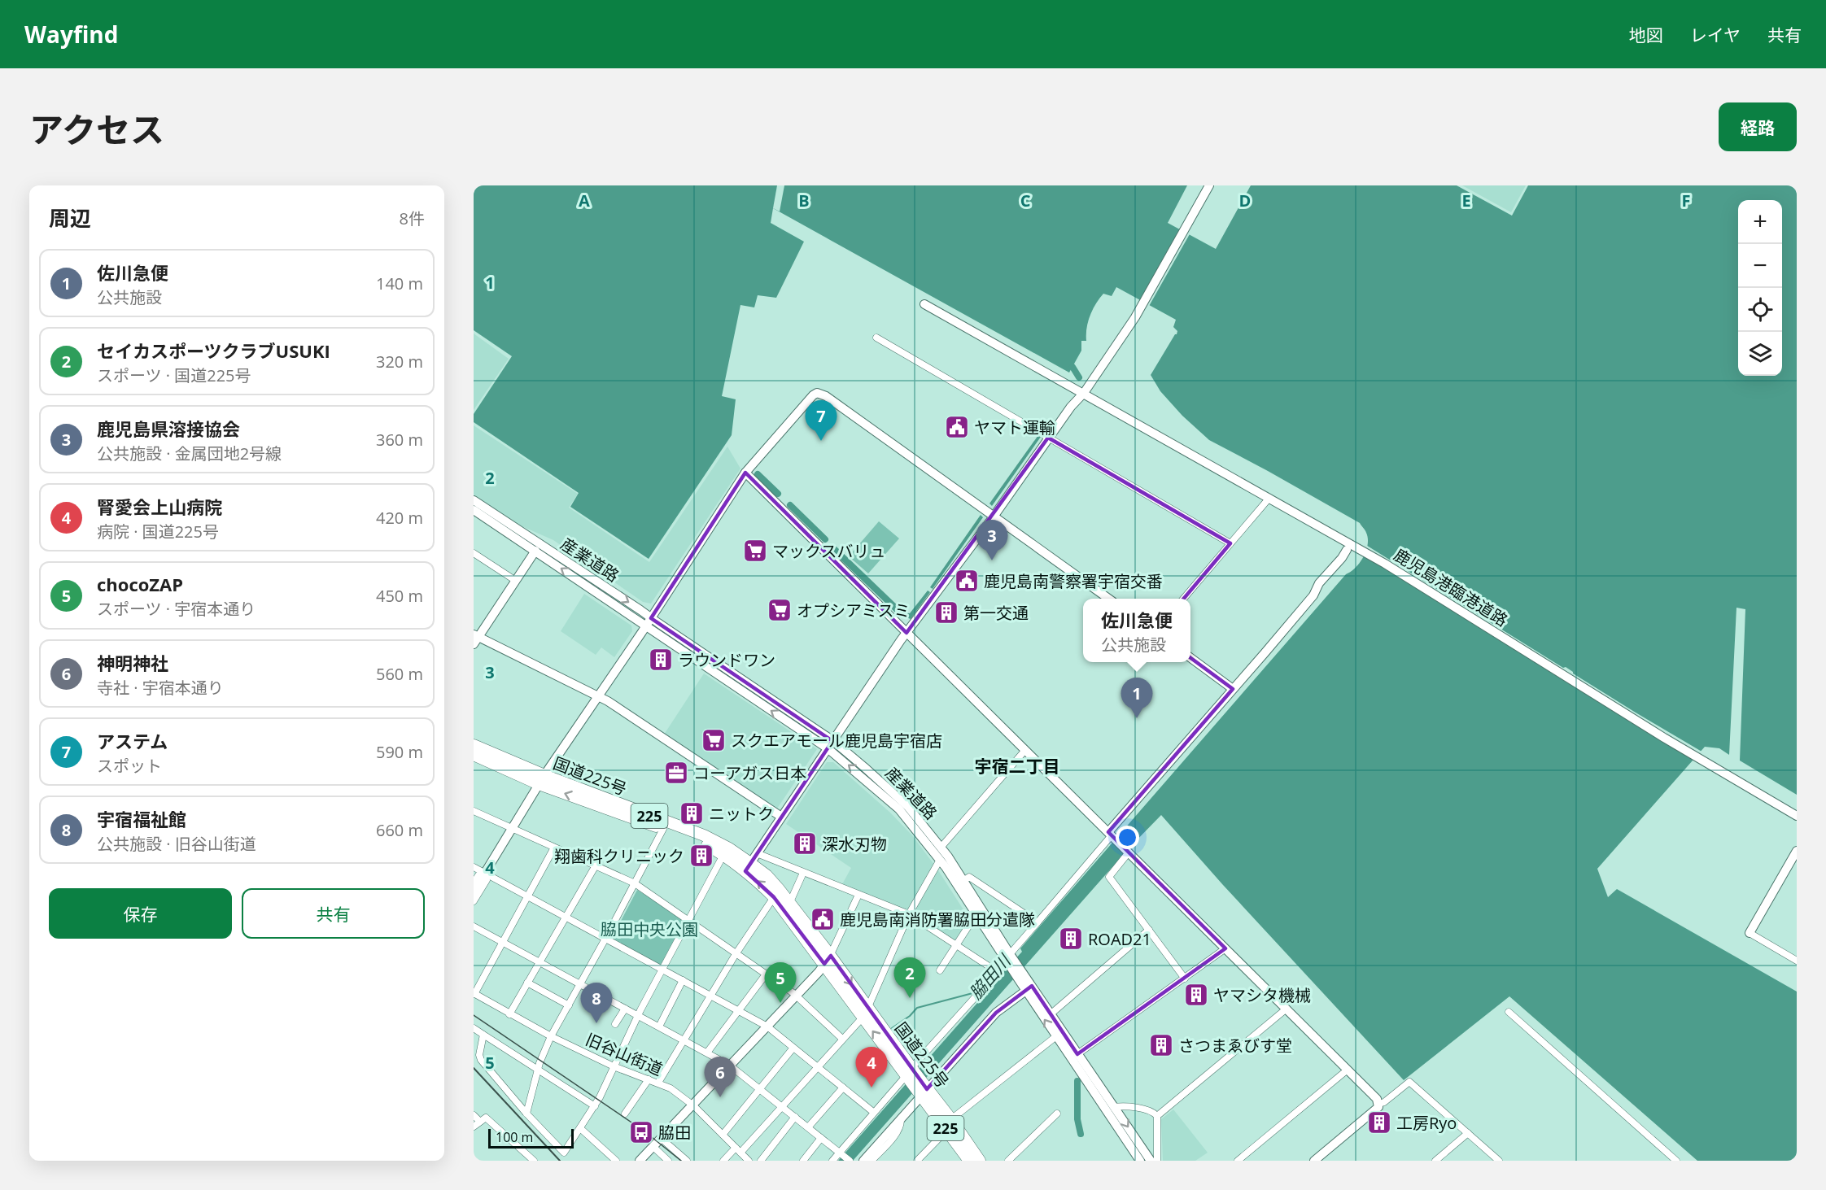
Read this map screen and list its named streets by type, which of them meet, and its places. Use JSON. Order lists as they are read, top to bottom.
{
  "streets": {
    "highway": ["国道225号", "225"],
    "street": ["産業道路", "鹿児島港臨港道路", "旧谷山街道"]
  },
  "districts": ["宇宿二丁目"],
  "water": ["脇田川"],
  "parks": ["脇田中央公園"],
  "places": {
    "public building": ["ヤマト運輸", "鹿児島南警察署宇宿交番", "鹿児島南消防署脇田分遣隊"],
    "supermarket": ["マックスバリュ", "オプシアミスミ", "スクエアモール鹿児島宇宿店"],
    "building": [
      "第一交通",
      "ラウンドワン",
      "ニットク",
      "深水刃物",
      "翔歯科クリニック",
      "ROAD21",
      "ヤマシタ機械",
      "さつまゑびす堂",
      "工房Ryo"
    ],
    "office": ["コーアガス日本"],
    "bus stop": ["脇田"]
  },
  "scale_bar": "100 m",
  "page": {
    "header": "Wayfind",
    "nav": ["地図", "レイヤ", "共有"],
    "title": "アクセス",
    "buttons": [
      "経路",
      ["保存", "共有"]
    ],
    "heading": ["周辺", "8件"],
    "map_buttons": ["+", "−"],
    "list": [
      {
        "mark": "1",
        "name": "佐川急便",
        "note": "公共施設",
        "value": "140 m"
      },
      {
        "mark": "2",
        "name": "セイカスポーツクラブUSUKI",
        "note": "スポーツ · 国道225号",
        "value": "320 m"
      },
      {
        "mark": "3",
        "name": "鹿児島県溶接協会",
        "note": "公共施設 · 金属団地2号線",
        "value": "360 m"
      },
      {
        "mark": "4",
        "name": "腎愛会上山病院",
        "note": "病院 · 国道225号",
        "value": "420 m"
      },
      {
        "mark": "5",
        "name": "chocoZAP",
        "note": "スポーツ · 宇宿本通り",
        "value": "450 m"
      },
      {
        "mark": "6",
        "name": "神明神社",
        "note": "寺社 · 宇宿本通り",
        "value": "560 m"
      },
      {
        "mark": "7",
        "name": "アステム",
        "note": "スポット",
        "value": "590 m"
      },
      {
        "mark": "8",
        "name": "宇宿福祉館",
        "note": "公共施設 · 旧谷山街道",
        "value": "660 m"
      }
    ],
    "pins": [
      "7",
      "3",
      "1",
      "2",
      "5",
      "8",
      "4",
      "6"
    ],
    "popup": ["佐川急便", "公共施設"],
    "scale": "100 m"
  },
  "grid": {
    "columns": [
      "A",
      "B",
      "C",
      "D",
      "E",
      "F"
    ],
    "rows": [
      "1",
      "2",
      "3",
      "4",
      "5"
    ]
  }
}
